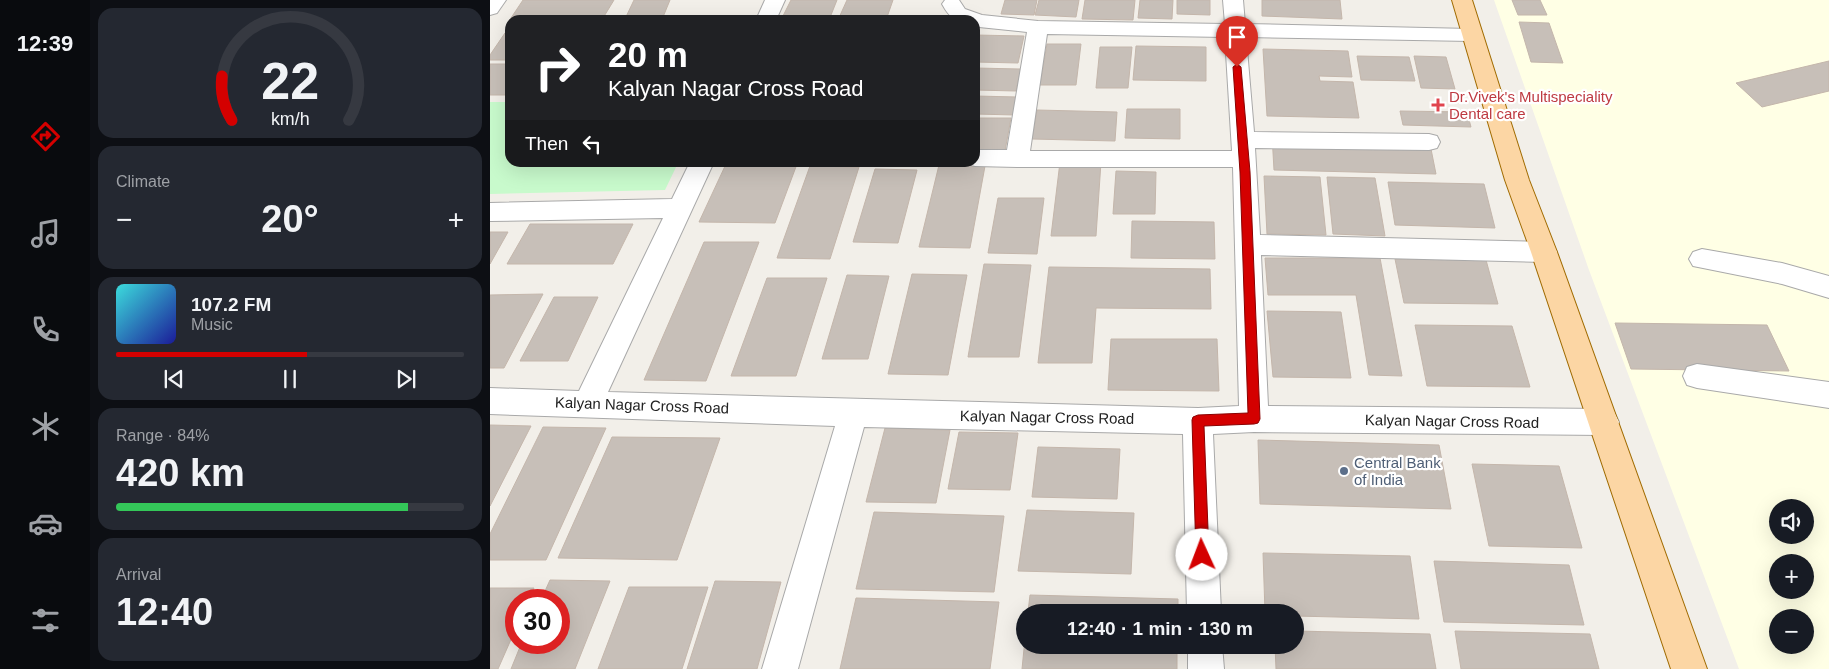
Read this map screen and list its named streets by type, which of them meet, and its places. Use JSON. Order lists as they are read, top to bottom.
{
  "streets": {
    "street": ["Kalyan Nagar Cross Road"]
  },
  "places": {
    "health": ["Dr.Vivek's Multispeciality Dental care"],
    "other": ["Central Bank of India"]
  },
  "page": {
    "tabs": "12:39",
    "turn": ["20 m", "Kalyan Nagar Cross Road"],
    "then": "Then",
    "tile": [
      "Climate",
      ["Range · 84%", "420 km"],
      ["Arrival", "12:40"]
    ],
    "heat": ["−", "20°", "+"],
    "song": ["107.2 FM", "Music"],
    "map_buttons": ["+", "−"],
    "limit": "30",
    "trip": "12:40 · 1 min · 130 m",
    "gauge": ["22", "km/h"]
  }
}
